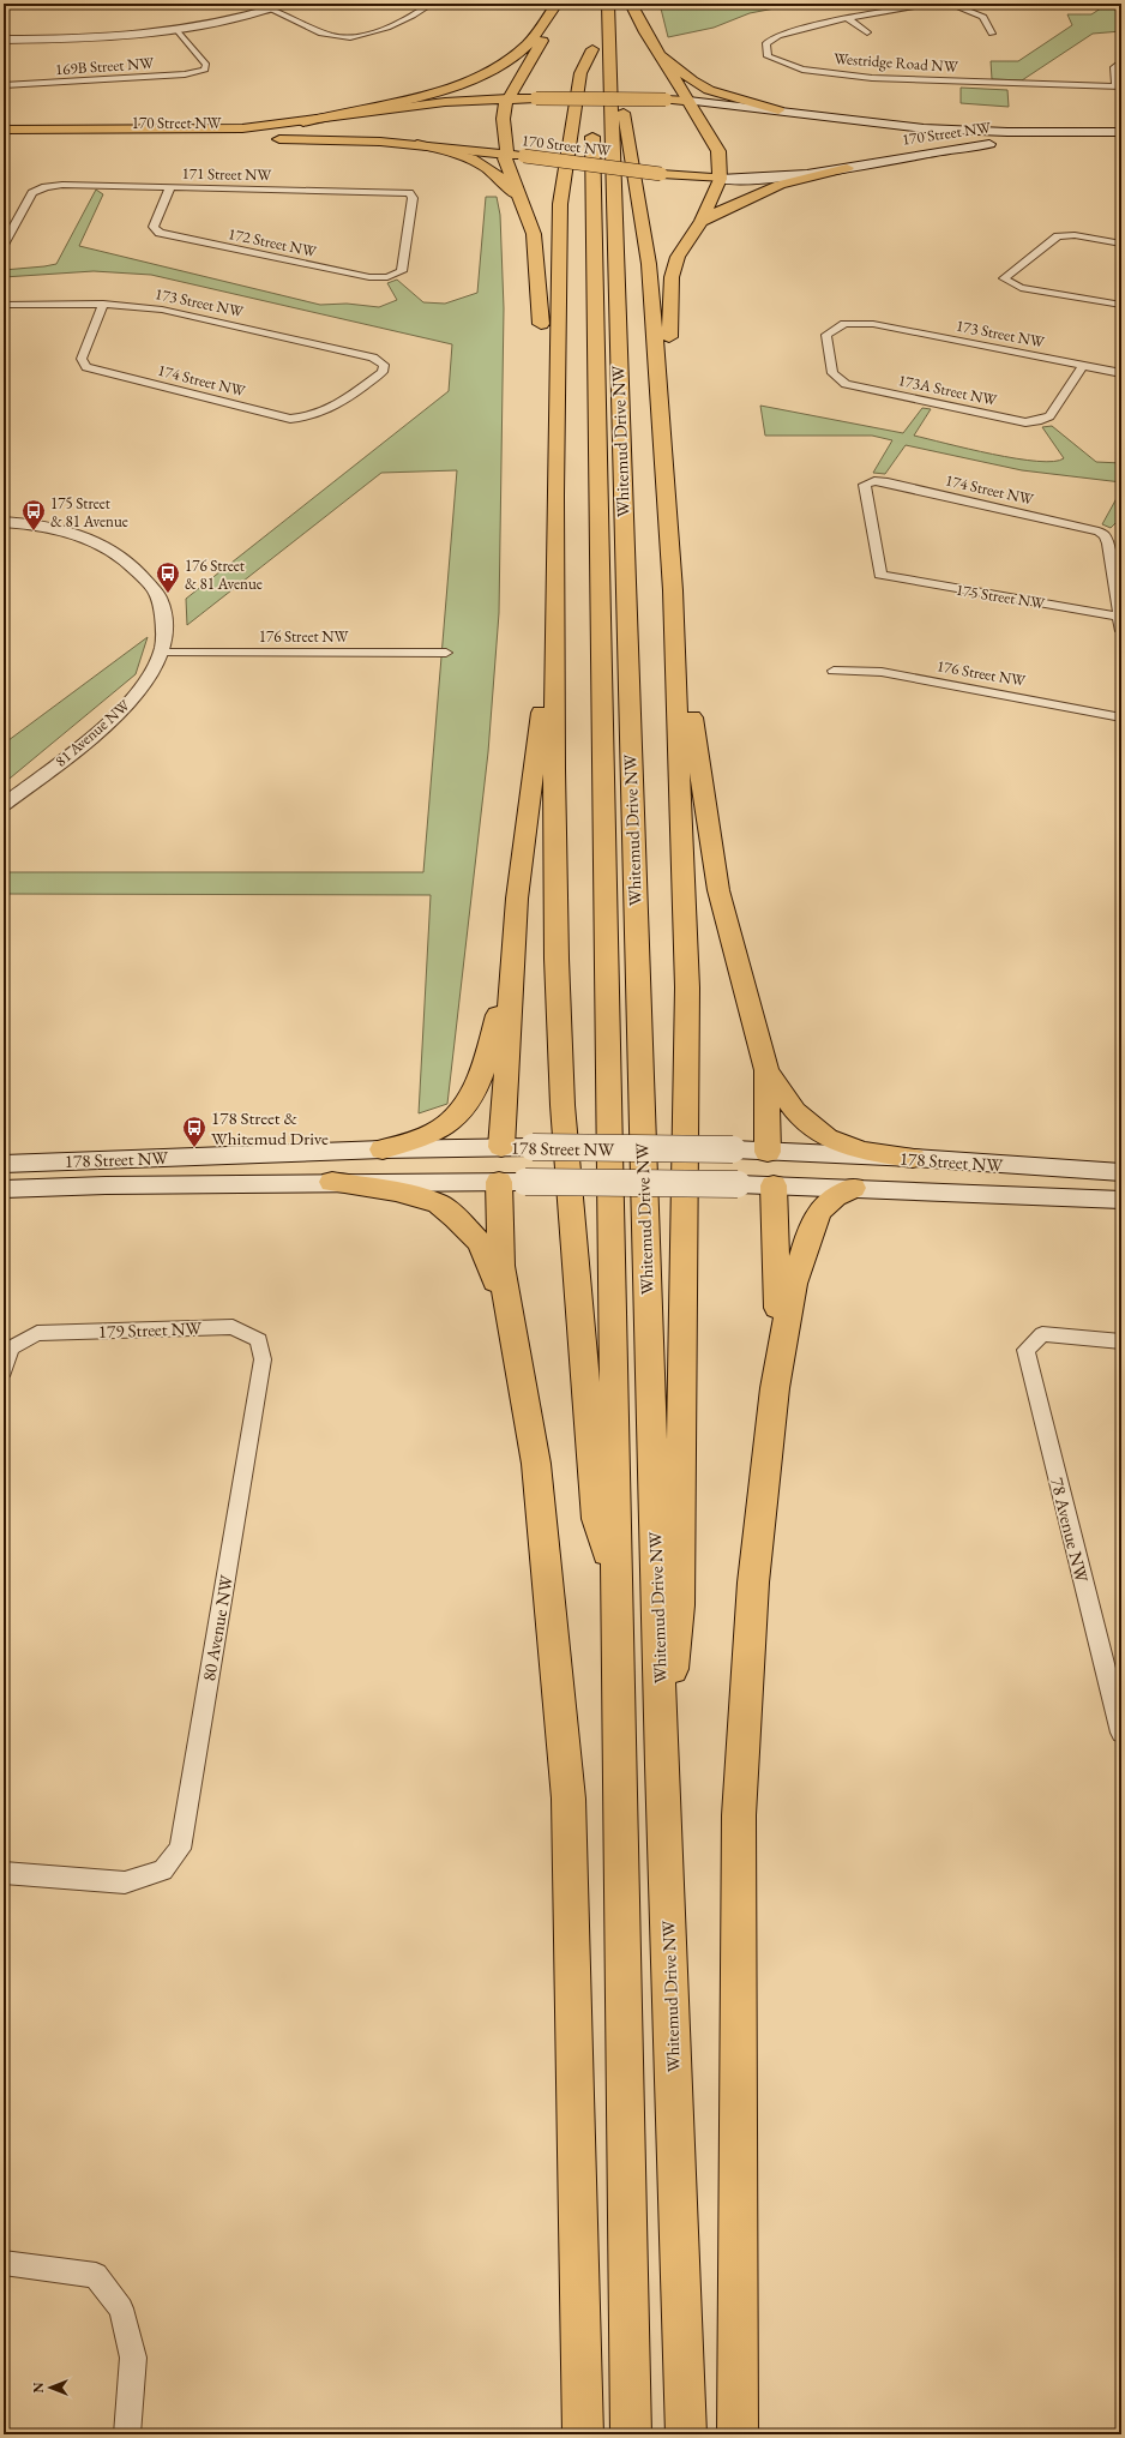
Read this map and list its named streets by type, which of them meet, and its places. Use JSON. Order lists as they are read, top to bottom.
{
  "streets": {
    "main road": ["170 Street NW", "Whitemud Drive NW", "178 Street NW"],
    "street": [
      "Westridge Road NW",
      "169B Street NW",
      "171 Street NW",
      "172 Street NW",
      "173 Street NW",
      "174 Street NW",
      "173A Street NW",
      "175 Street NW",
      "176 Street NW",
      "81 Avenue NW",
      "179 Street NW",
      "78 Avenue NW",
      "80 Avenue NW"
    ]
  },
  "crossings": [
    ["171 Street NW", "172 Street NW"],
    ["173 Street NW", "174 Street NW"],
    ["173 Street NW", "173A Street NW"],
    ["174 Street NW", "175 Street NW"],
    ["176 Street NW", "81 Avenue NW"],
    ["179 Street NW", "80 Avenue NW"]
  ],
  "places": {
    "bus stop": ["175 Street & 81 Avenue", "176 Street & 81 Avenue", "178 Street & Whitemud Drive"]
  },
  "north": "left"
}
